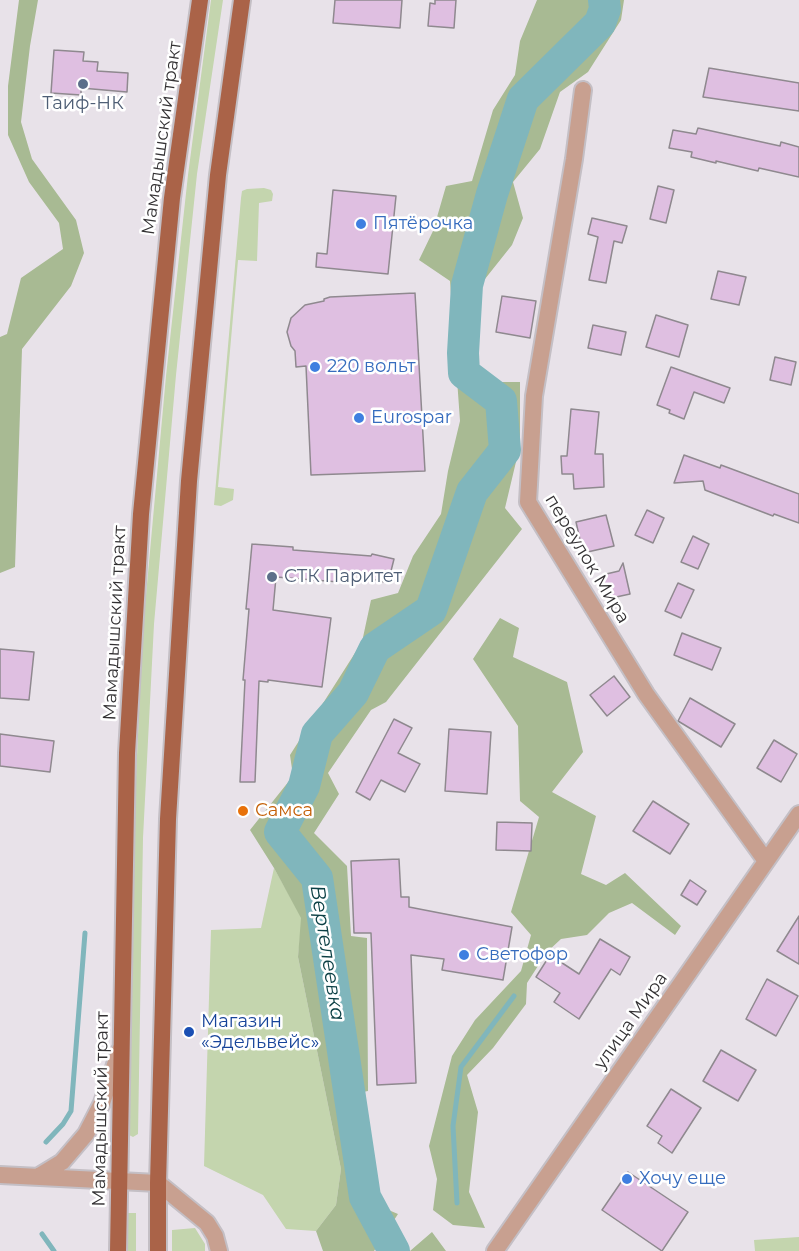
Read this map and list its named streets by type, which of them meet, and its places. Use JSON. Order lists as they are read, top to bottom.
{
  "streets": {
    "main road": ["Мамадышский тракт"],
    "street": ["переулок Мира", "улица Мира"]
  },
  "crossings": [
    ["переулок Мира", "улица Мира"]
  ],
  "water": ["Вертелеевка"],
  "places": [
    "Таиф-НК",
    "Пятёрочка",
    "220 вольт",
    "Eurospar",
    "СТК Паритет",
    "Самса",
    "Светофор",
    "Магазин «Эдельвейс»",
    "Хочу еще"
  ]
}
